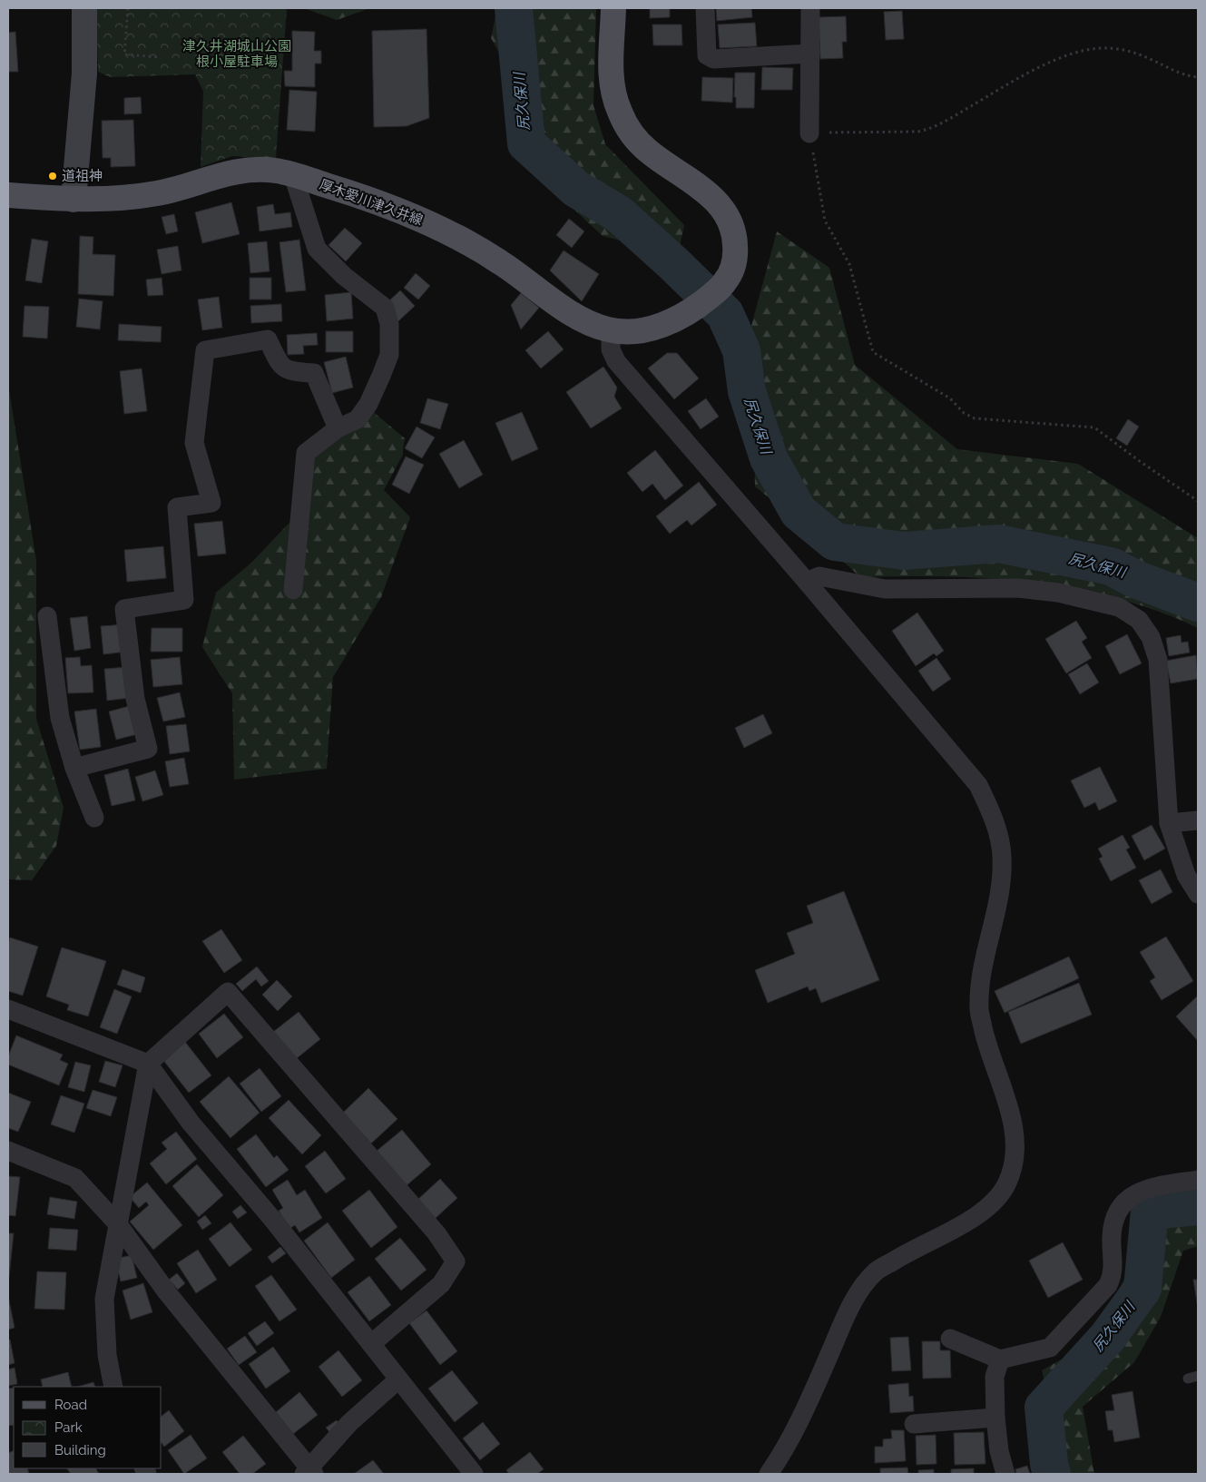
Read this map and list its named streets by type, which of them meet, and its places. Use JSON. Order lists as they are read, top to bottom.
{
  "streets": {
    "main road": ["厚木愛川津久井線"]
  },
  "water": ["尻久保川"],
  "parks": ["津久井湖城山公園 根小屋駐車場"],
  "places": ["道祖神"],
  "legend": ["Road", "Park", "Building"]
}
